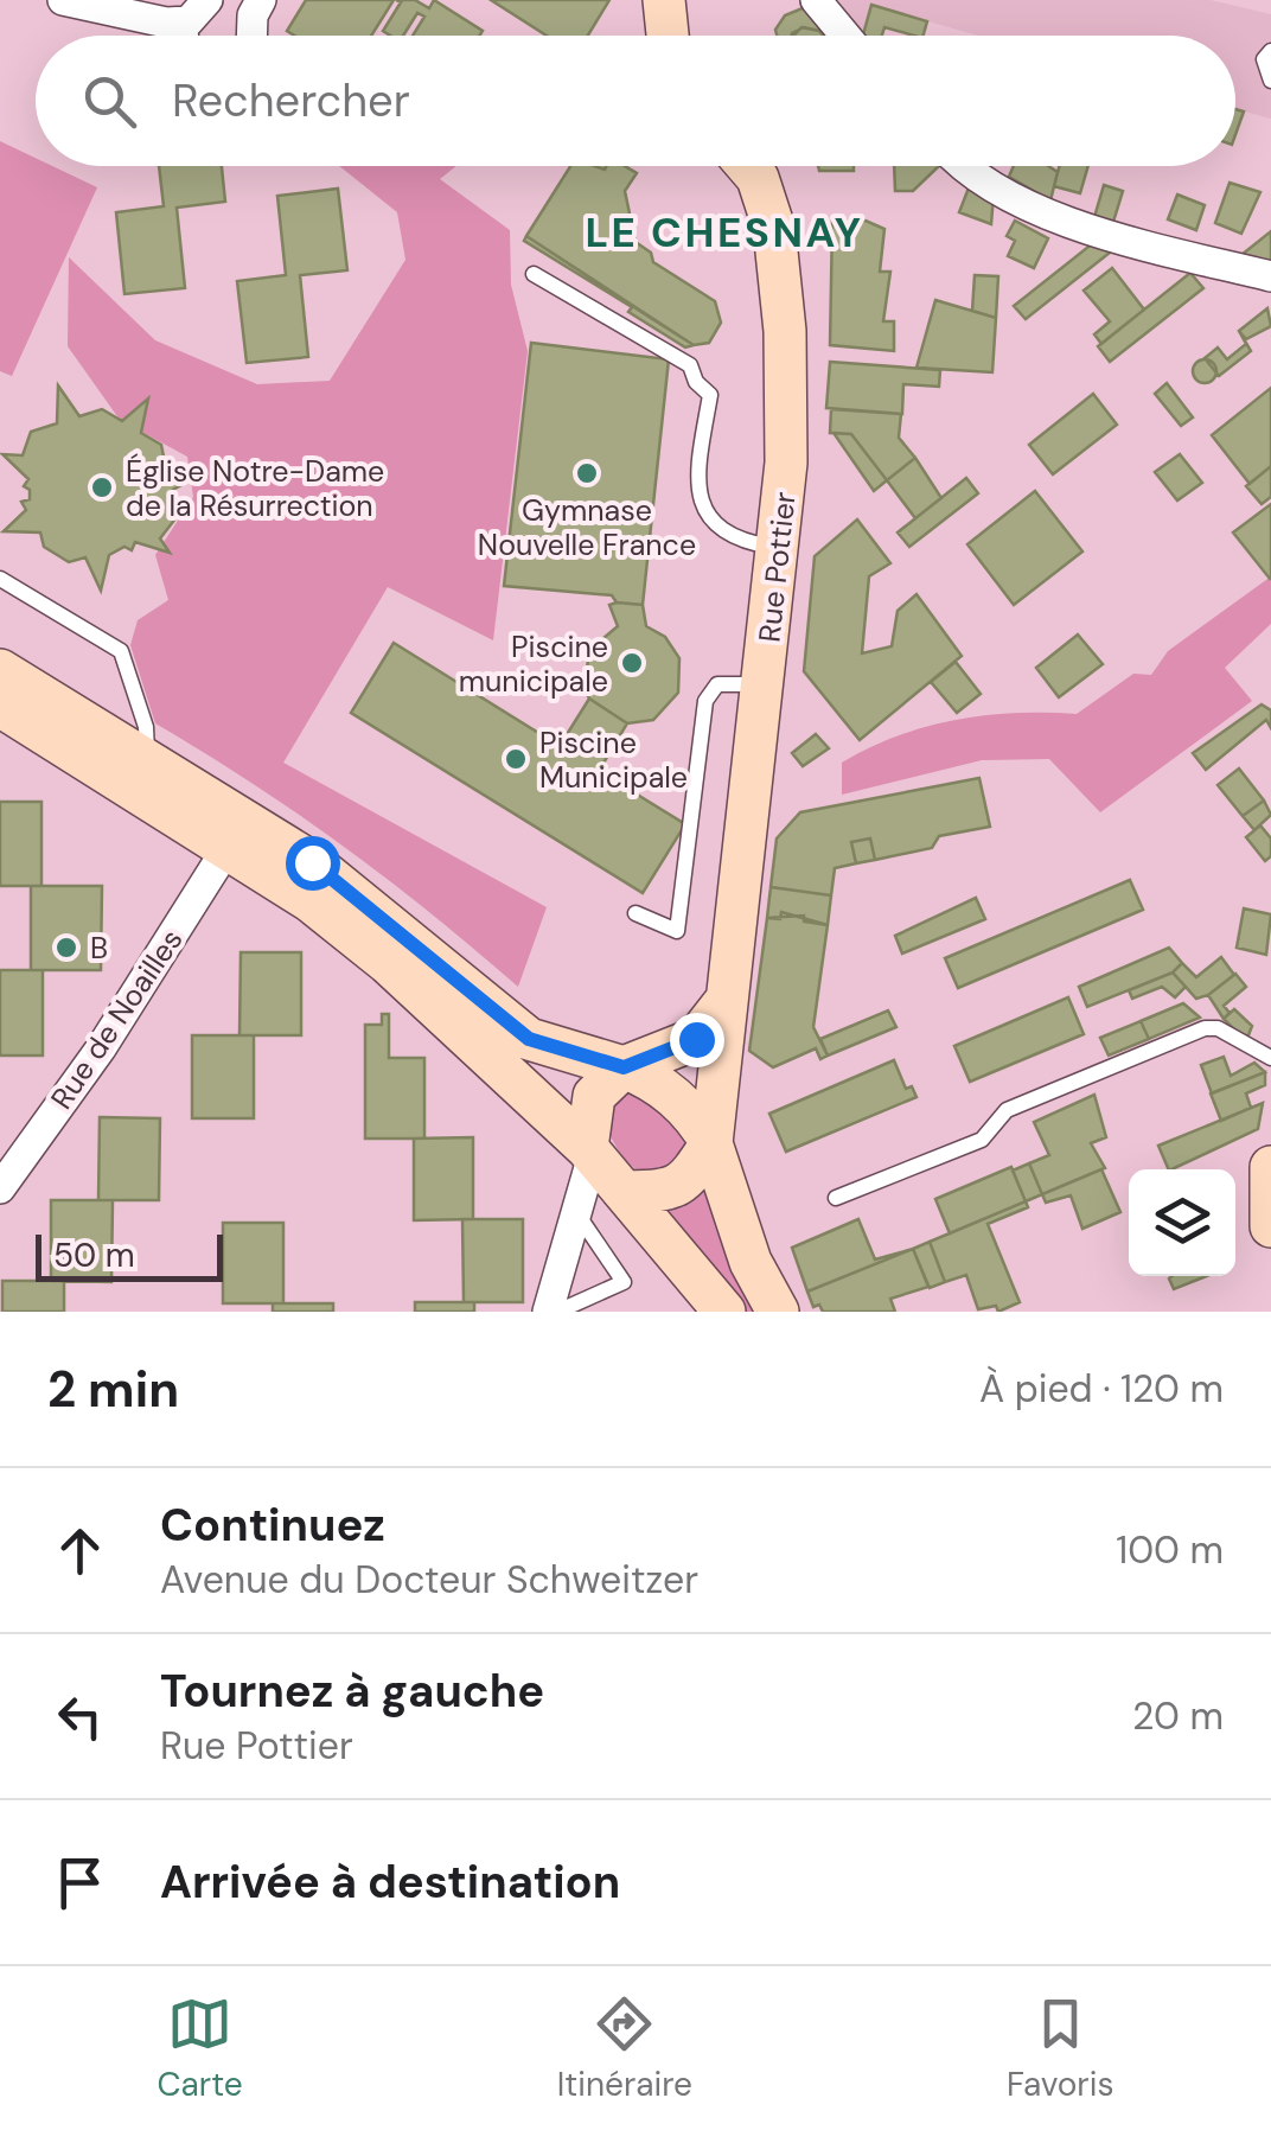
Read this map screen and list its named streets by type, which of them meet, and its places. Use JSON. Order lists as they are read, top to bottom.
{
  "streets": {
    "main road": ["Rue Pottier"],
    "street": ["Rue de Noailles"]
  },
  "districts": ["LE CHESNAY"],
  "places": [
    "Gymnase Nouvelle France",
    "Église Notre-Dame de la Résurrection",
    "Piscine municipale",
    "Piscine Municipale",
    "B"
  ],
  "scale_bar": "50 m",
  "page": {
    "search": "Rechercher",
    "scale": "50 m",
    "heading": ["2 min", "À pied · 120 m"],
    "list": [
      ["Continuez", "Avenue du Docteur Schweitzer", "100 m"],
      ["Tournez à gauche", "Rue Pottier", "20 m"],
      "Arrivée à destination"
    ],
    "nav": ["Carte", "Itinéraire", "Favoris"]
  }
}
